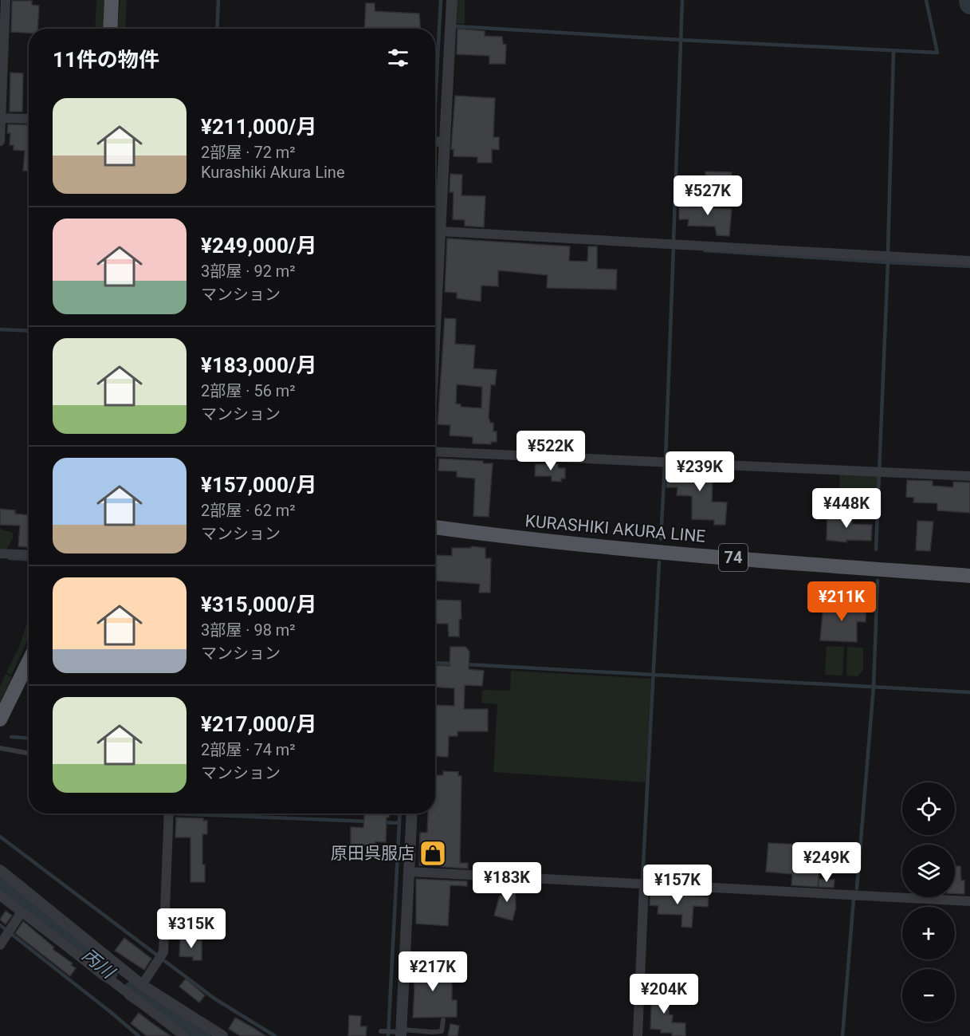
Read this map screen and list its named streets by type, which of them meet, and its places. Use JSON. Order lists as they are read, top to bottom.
{
  "streets": {
    "main road": ["KURASHIKI AKURA LINE", "74"]
  },
  "water": ["丙川"],
  "places": {
    "shop": ["原田呉服店"]
  },
  "page": {
    "heading": "11件の物件",
    "list": [
      {
        "name": "¥211,000/月",
        "note": "2部屋 · 72 m² · Kurashiki Akura Line"
      },
      {
        "name": "¥249,000/月",
        "note": "3部屋 · 92 m² · マンション"
      },
      {
        "name": "¥183,000/月",
        "note": "2部屋 · 56 m² · マンション"
      },
      {
        "name": "¥157,000/月",
        "note": "2部屋 · 62 m² · マンション"
      },
      {
        "name": "¥315,000/月",
        "note": "3部屋 · 98 m² · マンション"
      },
      {
        "name": "¥217,000/月",
        "note": "2部屋 · 74 m² · マンション"
      }
    ],
    "price": [
      "¥527K",
      "¥522K",
      "¥239K",
      "¥448K",
      "¥211K",
      "¥249K",
      "¥183K",
      "¥157K",
      "¥315K",
      "¥217K",
      "¥204K"
    ],
    "map_buttons": ["+", "−"]
  }
}
